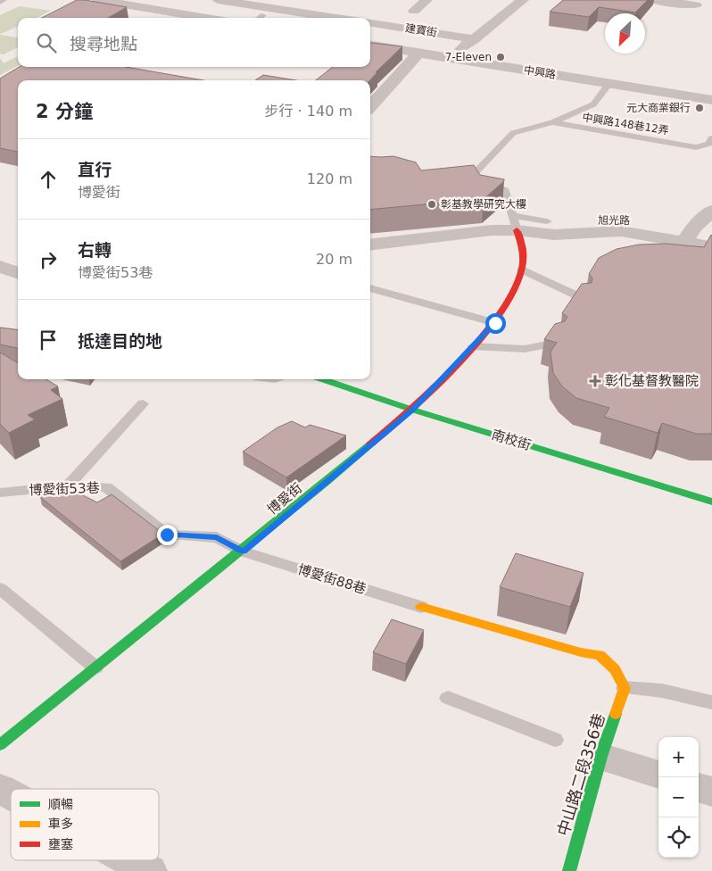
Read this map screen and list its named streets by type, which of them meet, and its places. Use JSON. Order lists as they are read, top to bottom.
{
  "streets": {
    "street": [
      "建寶街",
      "中興路",
      "旭光路",
      "南校街",
      "博愛街",
      "中山路二段356巷"
    ],
    "lane": ["中興路148巷12弄", "博愛街53巷", "博愛街88巷"]
  },
  "crossings": [
    ["旭光路", "博愛街"],
    ["南校街", "博愛街"],
    ["博愛街53巷", "博愛街"],
    ["博愛街53巷", "博愛街88巷"],
    ["博愛街", "博愛街88巷"]
  ],
  "places": {
    "other": ["7-Eleven", "元大商業銀行", "彰基教學研究大樓"],
    "health": ["彰化基督教醫院"]
  },
  "legend": ["順暢", "車多", "壅塞"],
  "north": "bottom left",
  "page": {
    "search": "搜尋地點",
    "heading": ["2 分鐘", "步行 · 140 m"],
    "list": [
      ["直行", "博愛街", "120 m"],
      ["右轉", "博愛街53巷", "20 m"],
      "抵達目的地"
    ],
    "map_buttons": ["+", "−"]
  }
}
